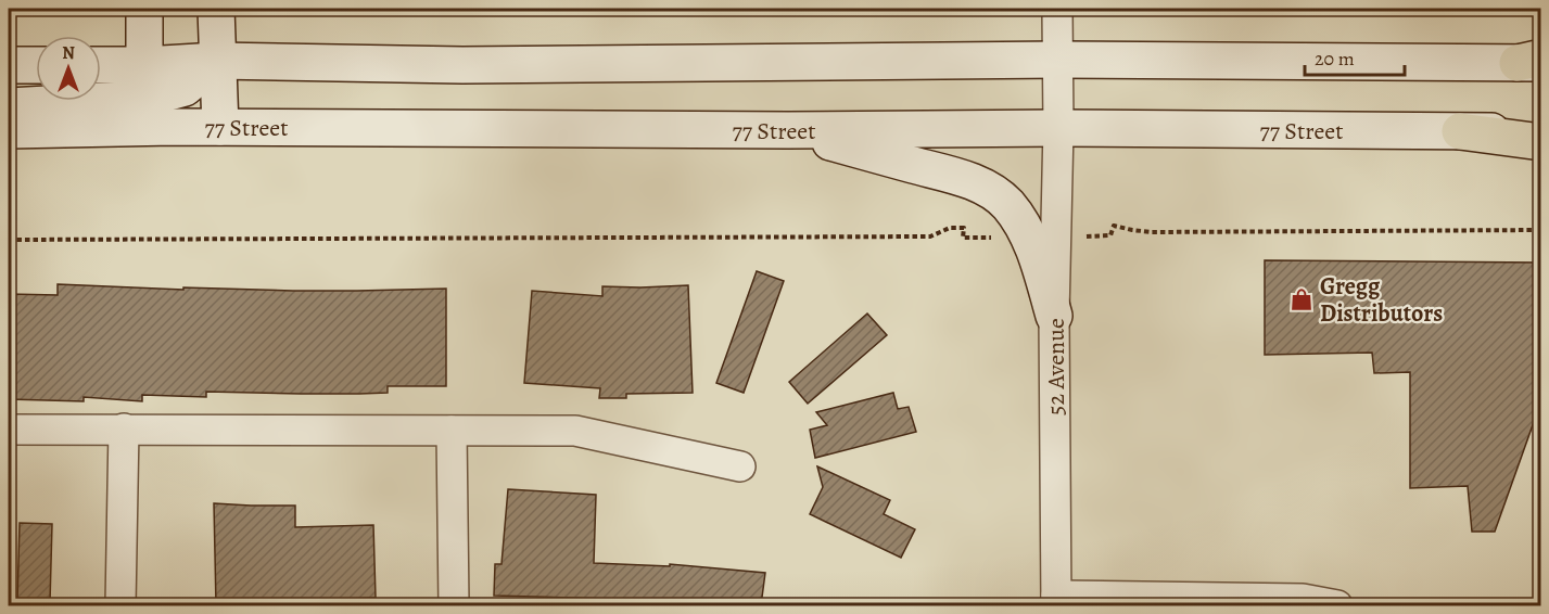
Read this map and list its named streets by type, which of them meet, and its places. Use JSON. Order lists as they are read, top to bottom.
{
  "streets": {
    "main road": ["77 Street"],
    "street": ["52 Avenue"]
  },
  "crossings": [
    ["77 Street", "52 Avenue"]
  ],
  "places": {
    "shop": ["Gregg Distributors"]
  },
  "scale_bar": "20 m",
  "north": "top"
}
